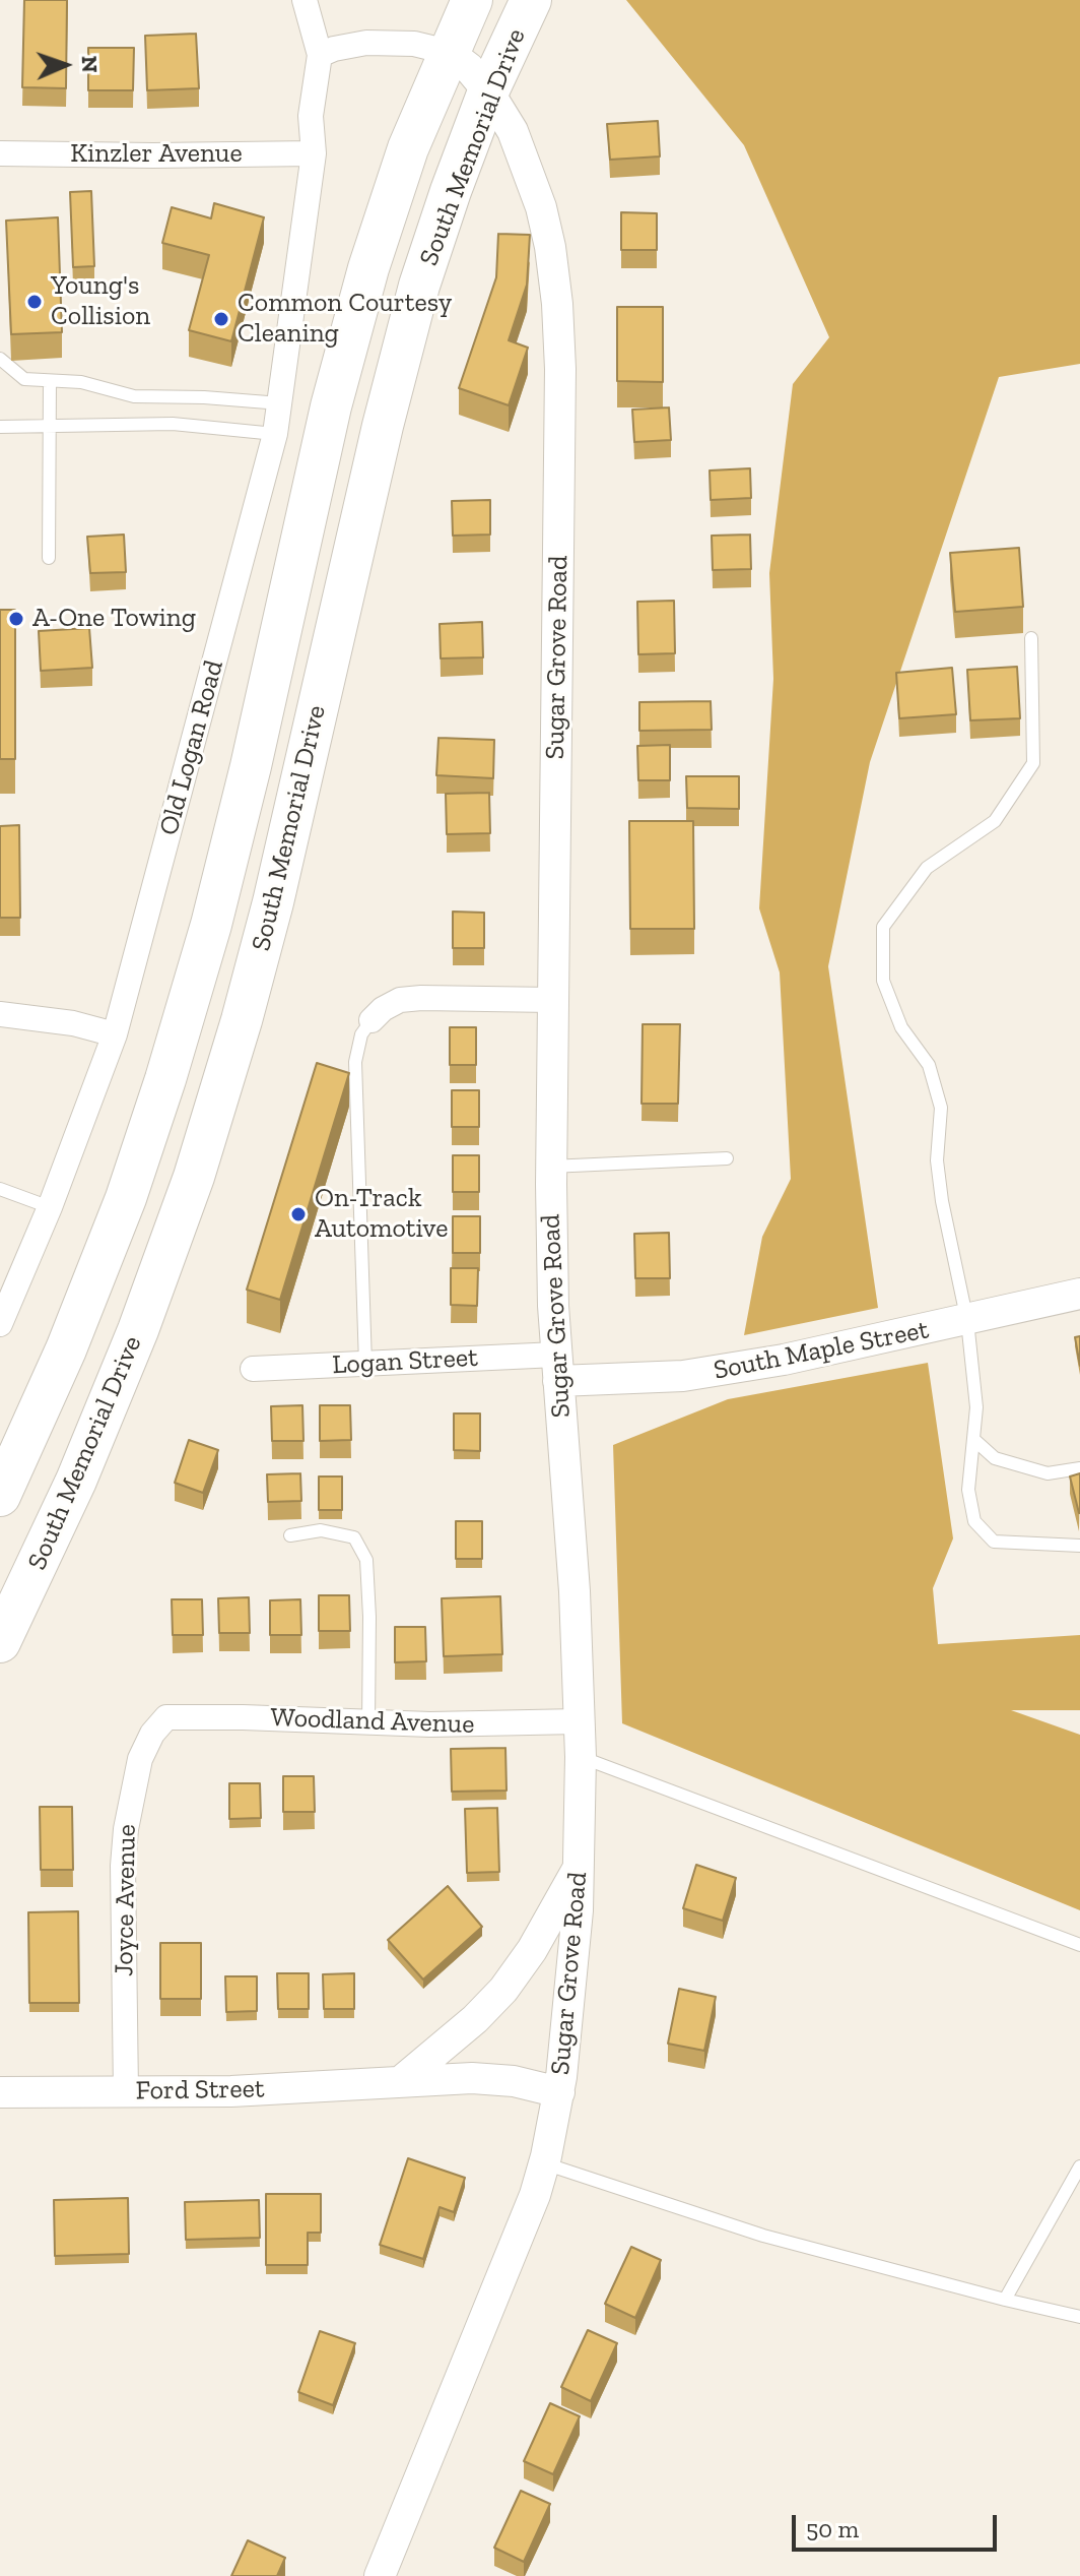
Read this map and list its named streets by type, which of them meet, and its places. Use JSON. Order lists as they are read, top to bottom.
{
  "streets": {
    "highway": ["South Memorial Drive"],
    "street": [
      "Kinzler Avenue",
      "Sugar Grove Road",
      "Old Logan Road",
      "South Maple Street",
      "Logan Street",
      "Woodland Avenue",
      "Joyce Avenue",
      "Ford Street"
    ]
  },
  "crossings": [
    ["South Memorial Drive", "Sugar Grove Road"],
    ["Kinzler Avenue", "Old Logan Road"],
    ["Sugar Grove Road", "South Maple Street"],
    ["Sugar Grove Road", "Logan Street"],
    ["Sugar Grove Road", "Woodland Avenue"],
    ["Sugar Grove Road", "Ford Street"],
    ["South Maple Street", "Logan Street"],
    ["Woodland Avenue", "Joyce Avenue"],
    ["Joyce Avenue", "Ford Street"]
  ],
  "places": [
    "Young's Collision",
    "Common Courtesy Cleaning",
    "A-One Towing",
    "On-Track Automotive"
  ],
  "scale_bar": "50 m",
  "north": "right"
}
